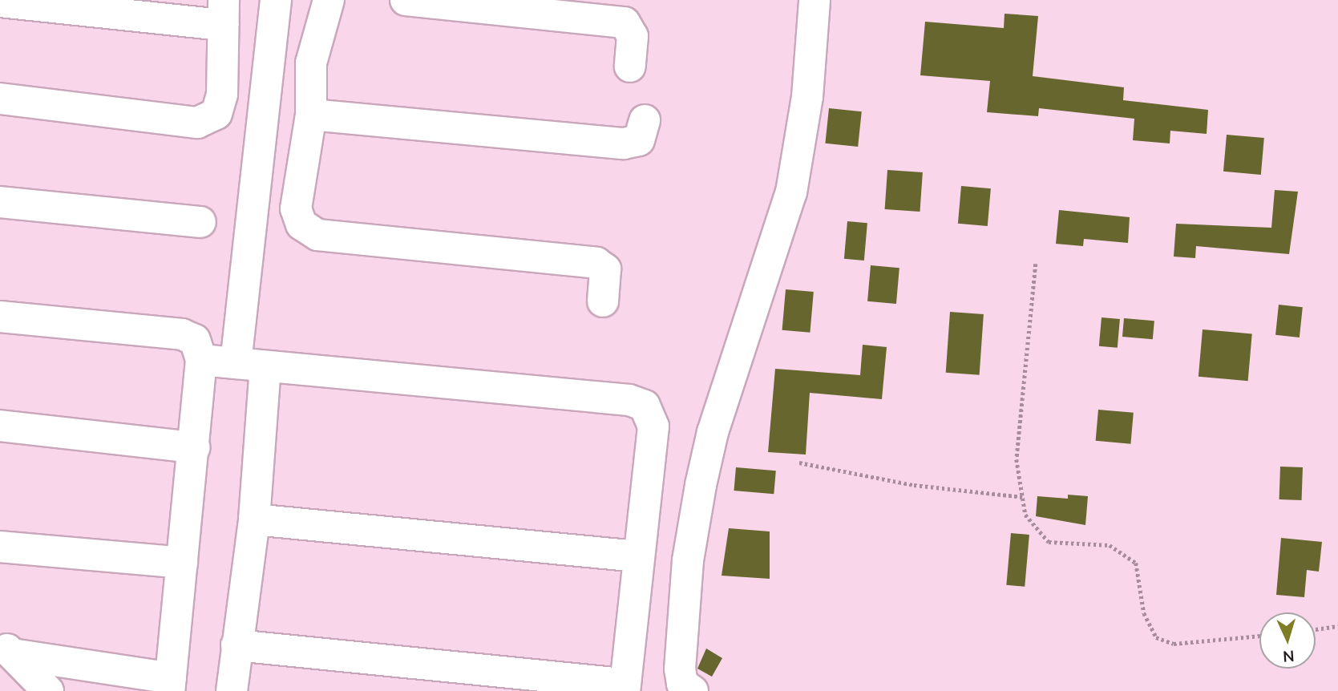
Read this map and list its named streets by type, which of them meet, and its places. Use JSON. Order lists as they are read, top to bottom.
{
  "north": "bottom"
}
